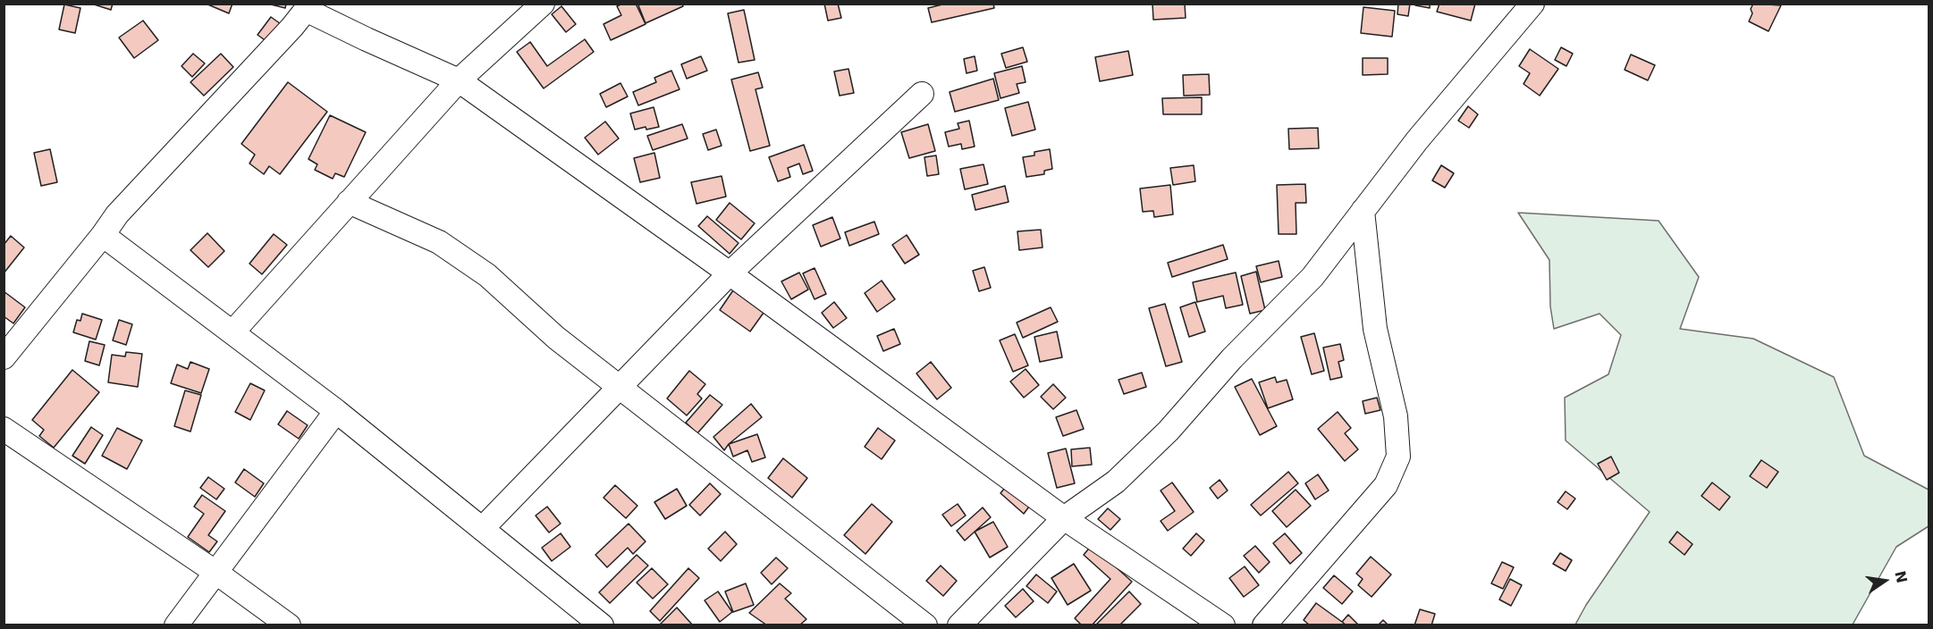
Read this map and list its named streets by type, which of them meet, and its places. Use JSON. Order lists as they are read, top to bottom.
{
  "north": "right"
}
